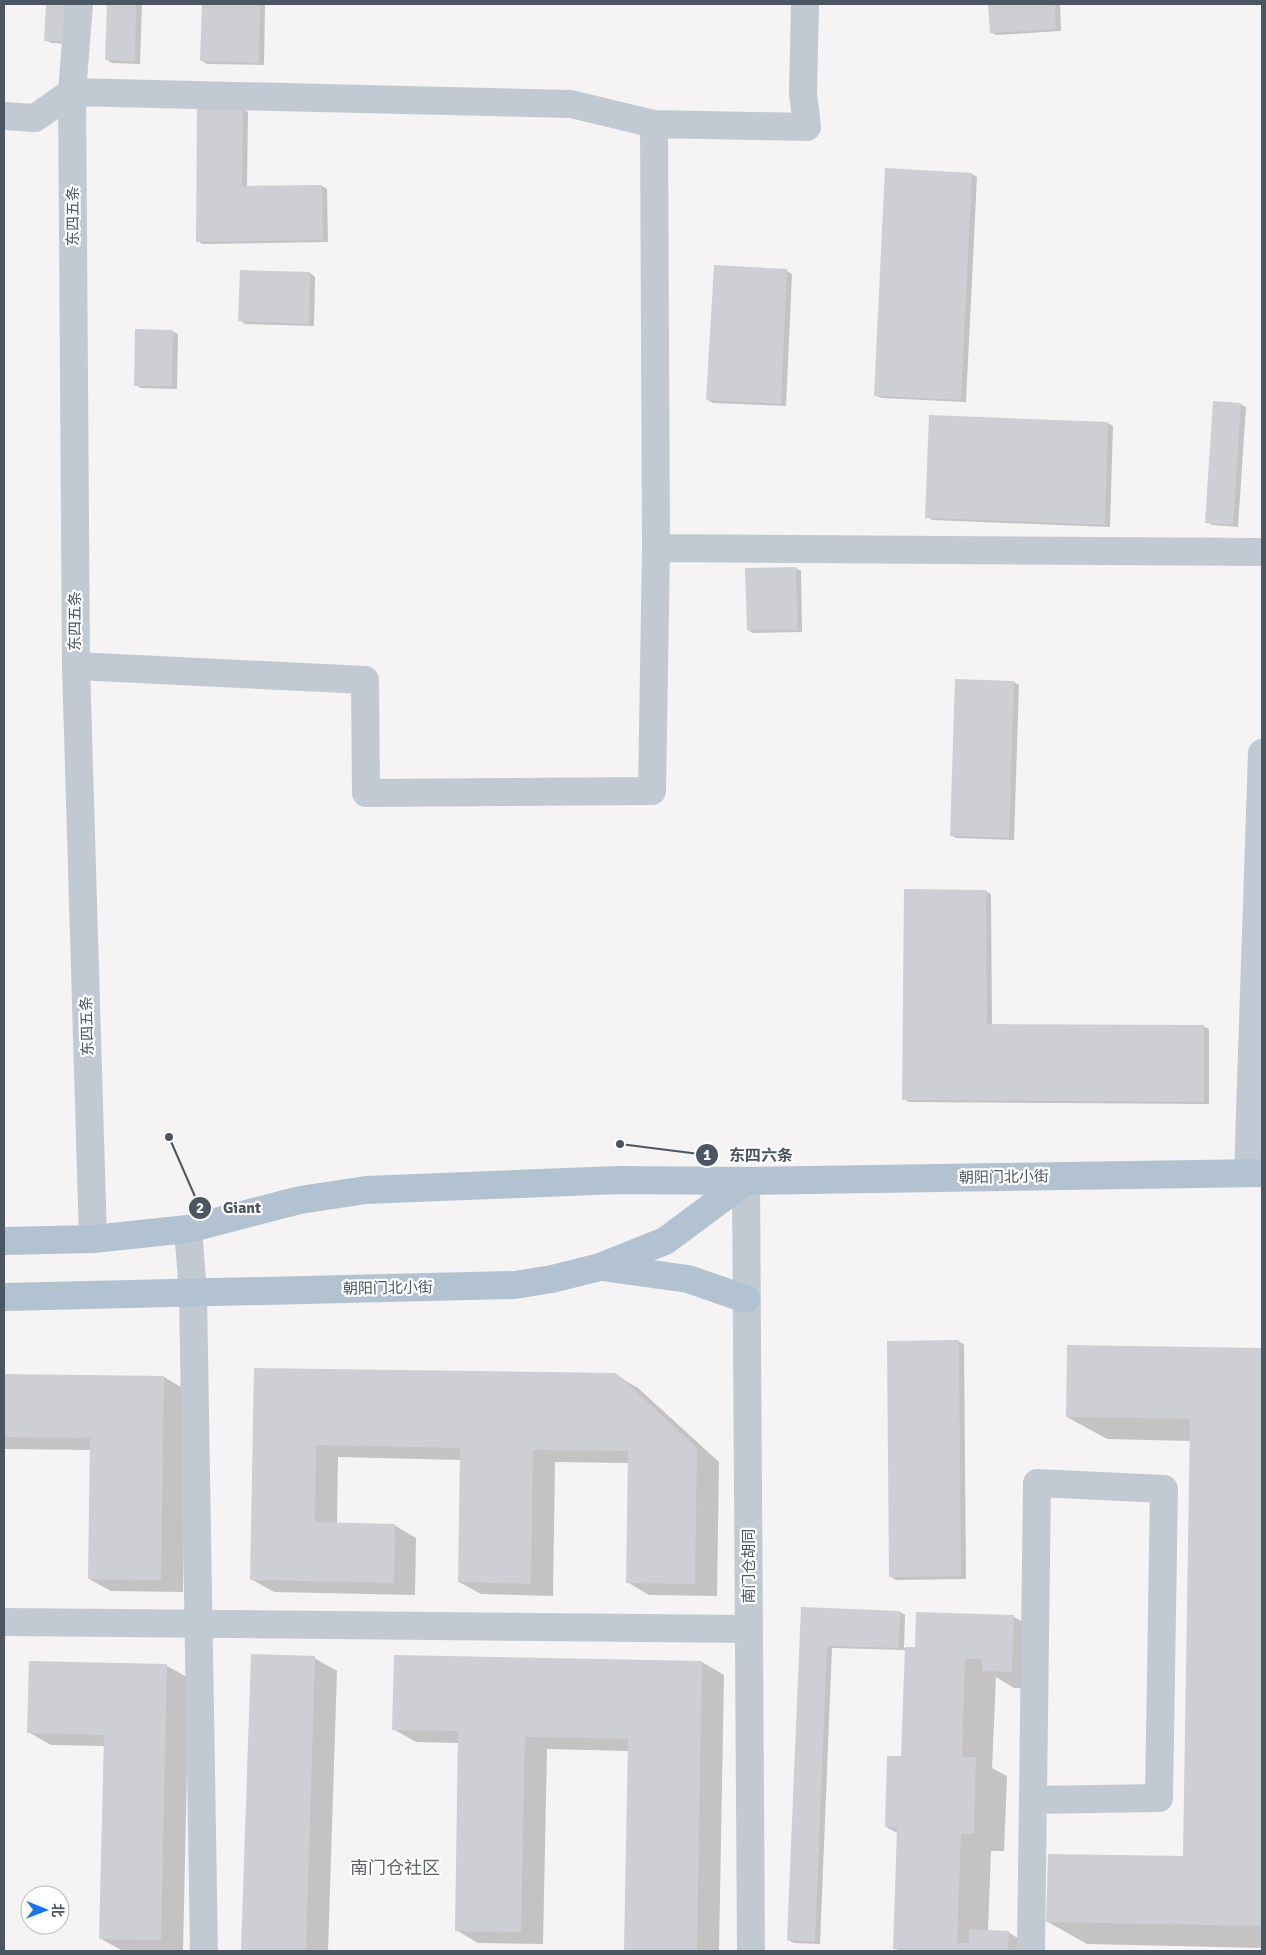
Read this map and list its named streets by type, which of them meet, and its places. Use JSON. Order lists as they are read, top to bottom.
{
  "streets": {
    "main road": ["朝阳门北小街"],
    "street": ["东四五条", "南门仓胡同"]
  },
  "crossings": [
    ["东四五条", "朝阳门北小街"],
    ["朝阳门北小街", "南门仓胡同"]
  ],
  "districts": ["南门仓社区"],
  "places": ["Giant", "东四六条"],
  "north": "right"
}
